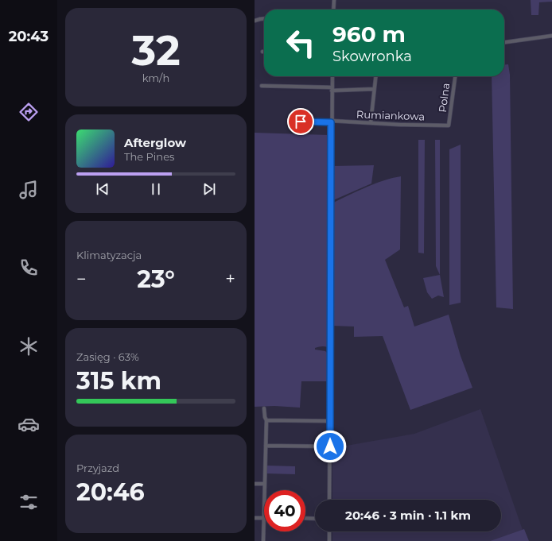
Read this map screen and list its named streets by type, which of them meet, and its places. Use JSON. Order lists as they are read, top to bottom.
{
  "streets": {
    "street": ["Polna", "Rumiankowa"]
  },
  "crossings": [
    ["Polna", "Rumiankowa"]
  ],
  "page": {
    "tabs": "20:43",
    "tile": [
      ["32", "km/h"],
      "Klimatyzacja",
      ["Zasięg · 63%", "315 km"],
      ["Przyjazd", "20:46"]
    ],
    "turn": ["960 m", "Skowronka"],
    "song": ["Afterglow", "The Pines"],
    "heat": ["−", "23°", "+"],
    "limit": "40",
    "trip": "20:46 · 3 min · 1.1 km"
  }
}
